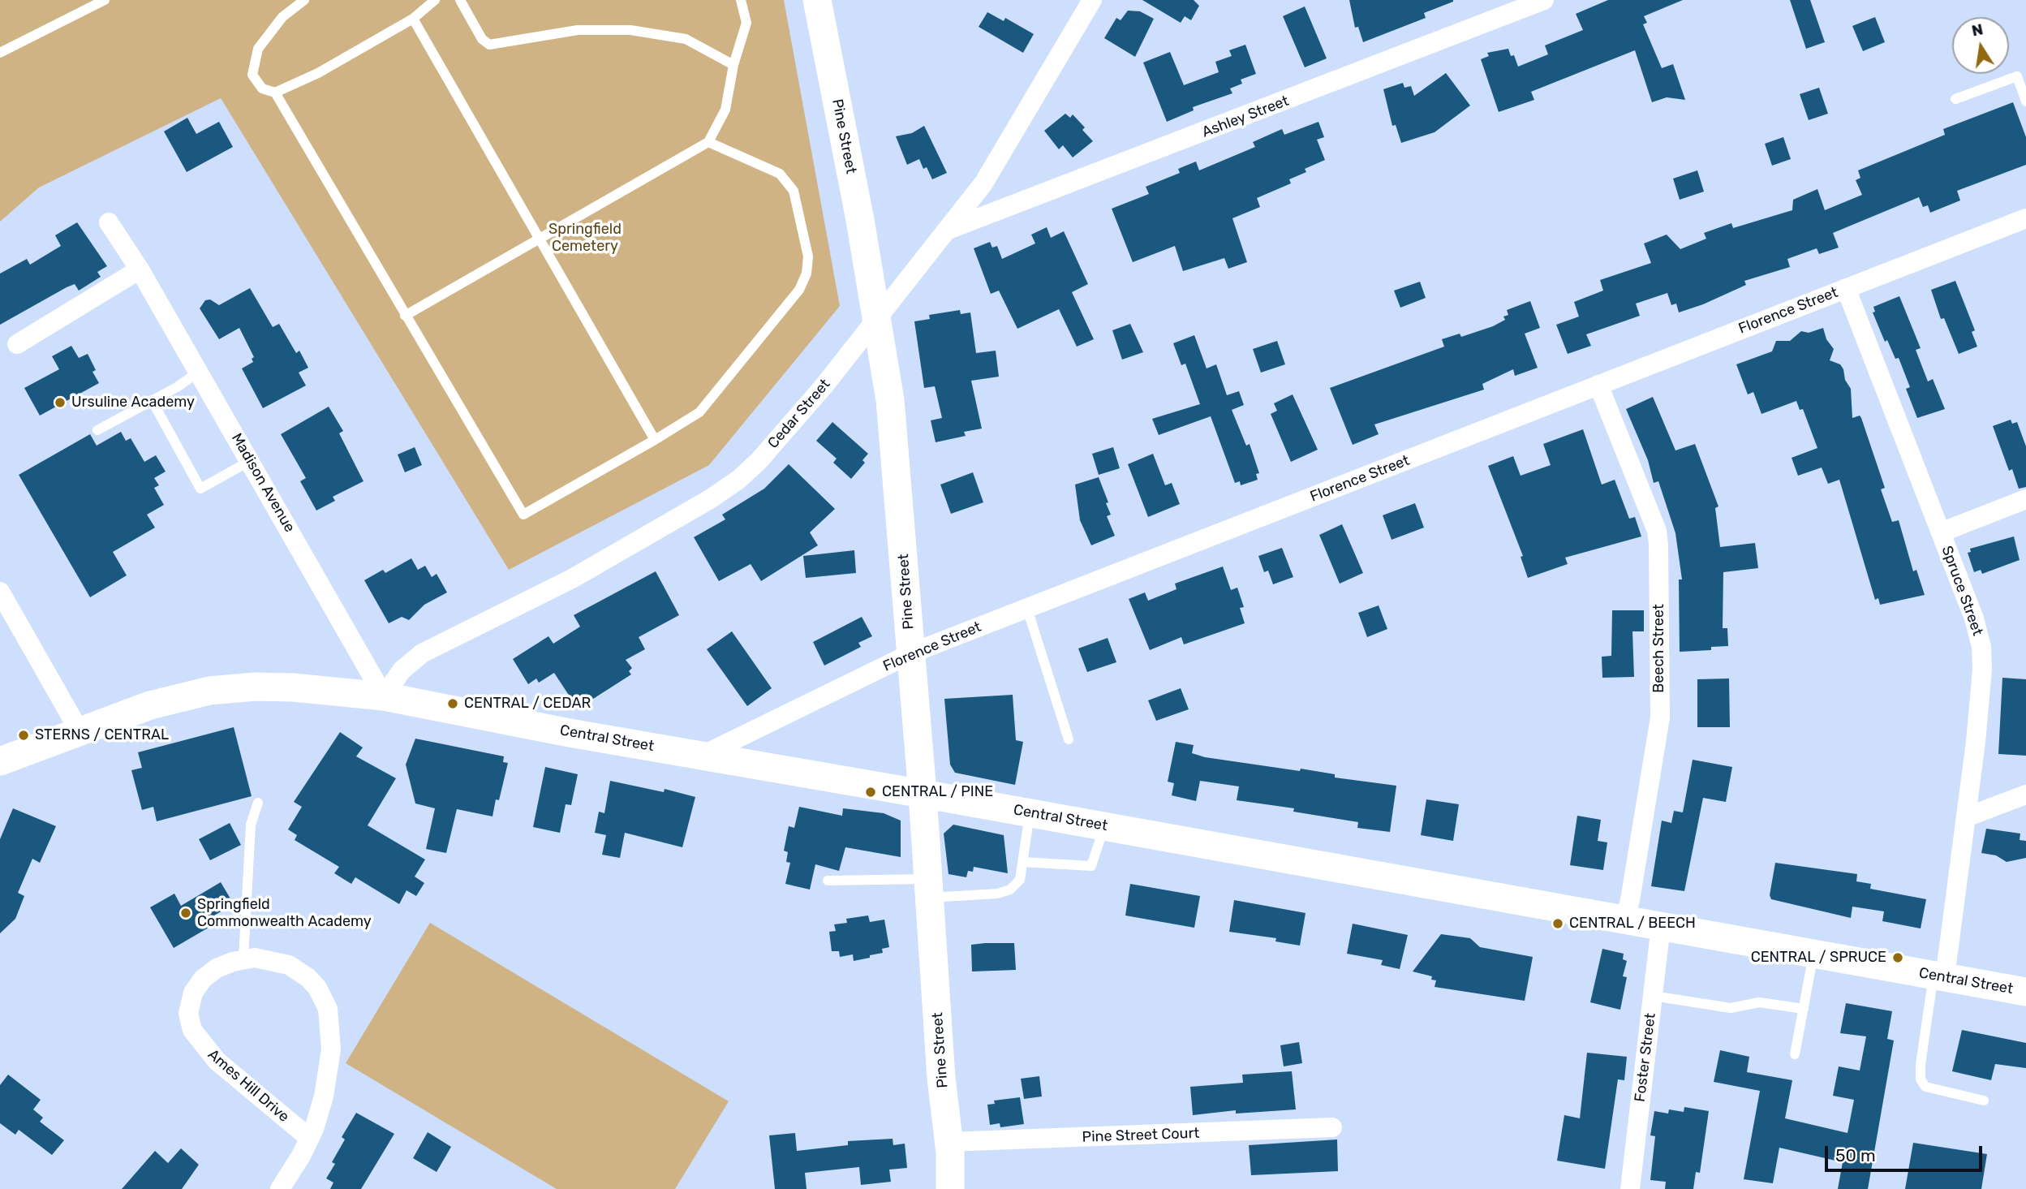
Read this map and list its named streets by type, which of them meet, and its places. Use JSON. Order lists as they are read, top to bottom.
{
  "streets": {
    "main road": ["Pine Street", "Central Street"],
    "street": [
      "Ashley Street",
      "Florence Street",
      "Cedar Street",
      "Madison Avenue",
      "Spruce Street",
      "Beech Street",
      "Foster Street",
      "Ames Hill Drive",
      "Pine Street Court"
    ]
  },
  "crossings": [
    ["Ashley Street", "Cedar Street"],
    ["Pine Street", "Florence Street"],
    ["Pine Street", "Cedar Street"],
    ["Pine Street", "Central Street"],
    ["Pine Street", "Pine Street Court"],
    ["Florence Street", "Spruce Street"],
    ["Florence Street", "Beech Street"],
    ["Florence Street", "Central Street"],
    ["Cedar Street", "Madison Avenue"],
    ["Cedar Street", "Central Street"],
    ["Madison Avenue", "Central Street"],
    ["Spruce Street", "Central Street"],
    ["Beech Street", "Central Street"],
    ["Central Street", "Foster Street"]
  ],
  "parks": ["Springfield Cemetery"],
  "places": [
    "Ursuline Academy",
    "CENTRAL / CEDAR",
    "STERNS / CENTRAL",
    "CENTRAL / PINE",
    "Springfield Commonwealth Academy",
    "CENTRAL / BEECH",
    "CENTRAL / SPRUCE"
  ],
  "scale_bar": "50 m",
  "north": "top"
}
